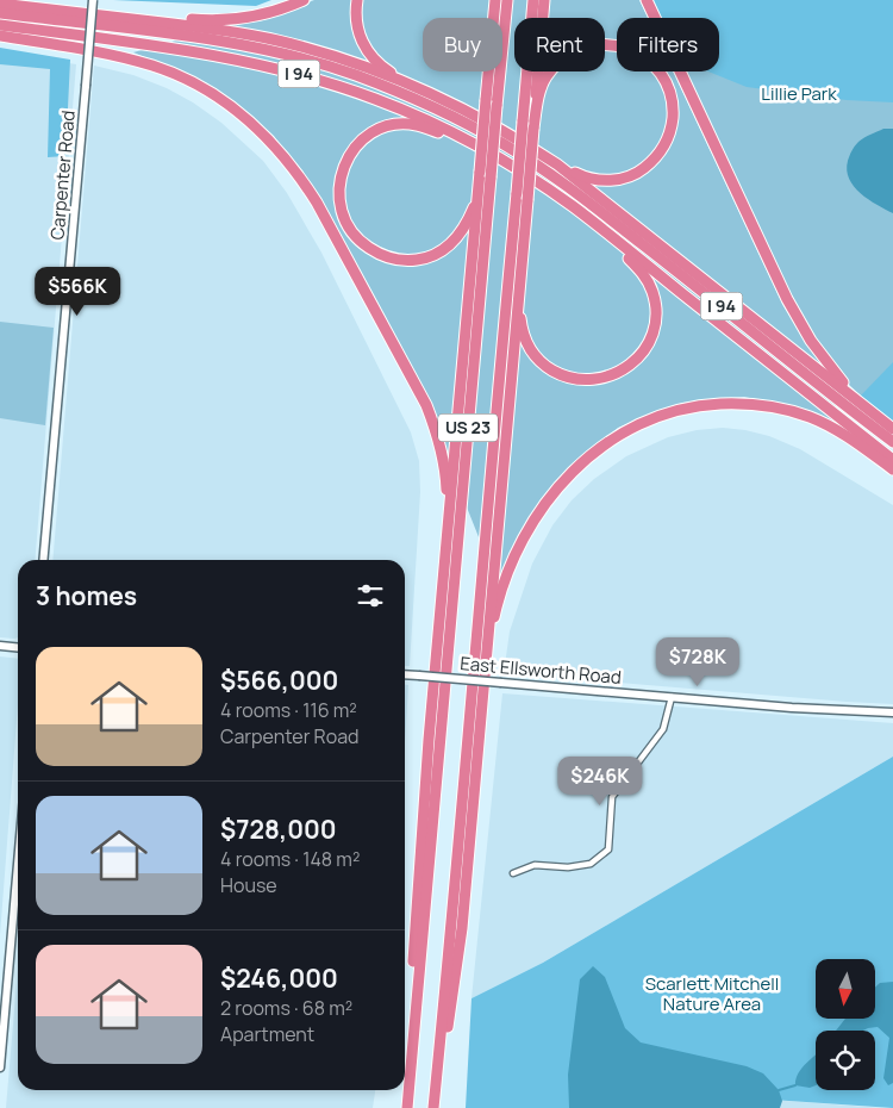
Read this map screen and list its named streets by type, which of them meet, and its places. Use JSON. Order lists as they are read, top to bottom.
{
  "streets": {
    "highway": ["I 94", "US 23"],
    "main road": ["Carpenter Road", "East Ellsworth Road"]
  },
  "parks": ["Lillie Park", "Scarlett Mitchell Nature Area"],
  "north": "bottom",
  "page": {
    "chip": ["Buy", "Rent", "Filters"],
    "price": ["$566K", "$728K", "$246K"],
    "heading": "3 homes",
    "list": [
      {
        "name": "$566,000",
        "note": "4 rooms · 116 m² · Carpenter Road"
      },
      {
        "name": "$728,000",
        "note": "4 rooms · 148 m² · House"
      },
      {
        "name": "$246,000",
        "note": "2 rooms · 68 m² · Apartment"
      }
    ]
  }
}
